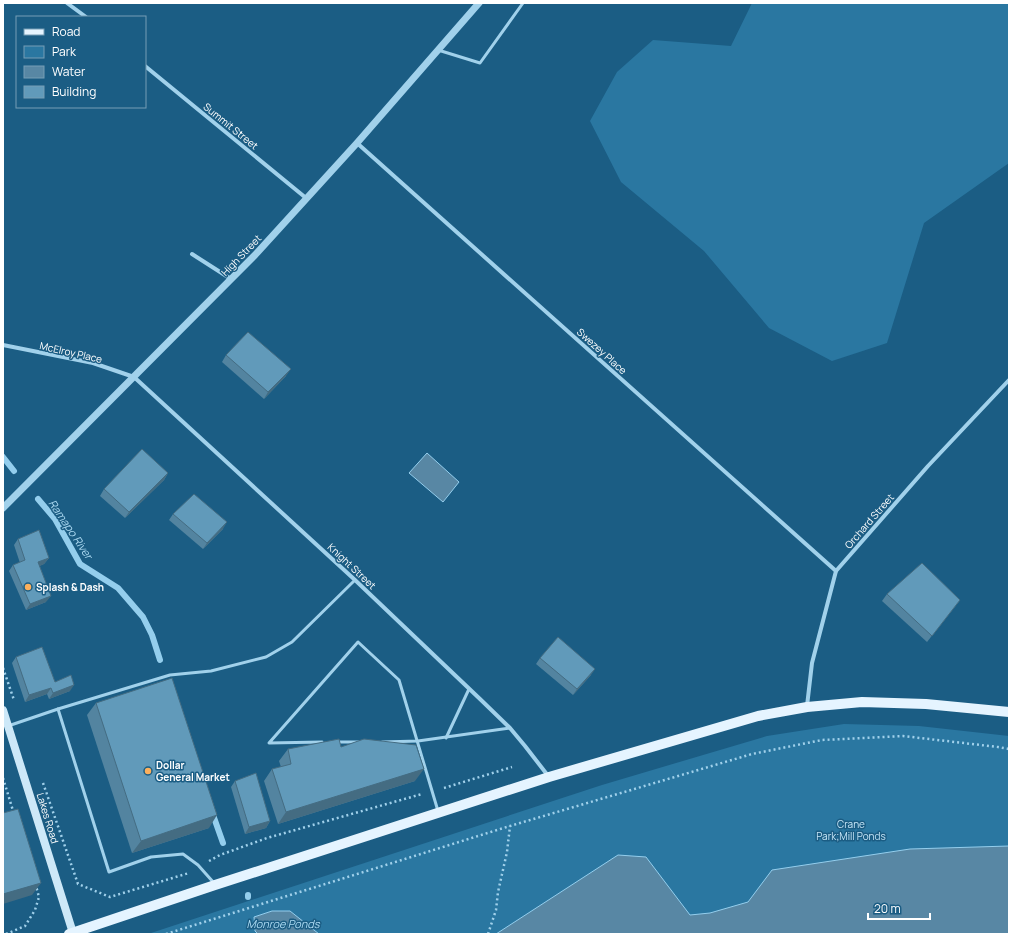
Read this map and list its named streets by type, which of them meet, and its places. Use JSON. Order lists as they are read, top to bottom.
{
  "streets": {
    "main road": ["Lakes Road"],
    "street": [
      "Summit Street",
      "High Street",
      "Swezey Place",
      "McElroy Place",
      "Orchard Street",
      "Knight Street"
    ]
  },
  "crossings": [
    ["Summit Street", "High Street"],
    ["High Street", "Swezey Place"],
    ["High Street", "McElroy Place"],
    ["High Street", "Knight Street"],
    ["Swezey Place", "Orchard Street"],
    ["McElroy Place", "Knight Street"]
  ],
  "water": ["Ramapo River", "Monroe Ponds"],
  "parks": ["Crane Park;Mill Ponds"],
  "places": ["Splash & Dash", "Dollar General Market"],
  "legend": [
    "Road",
    "Park",
    "Water",
    "Building"
  ],
  "scale_bar": "20 m"
}
